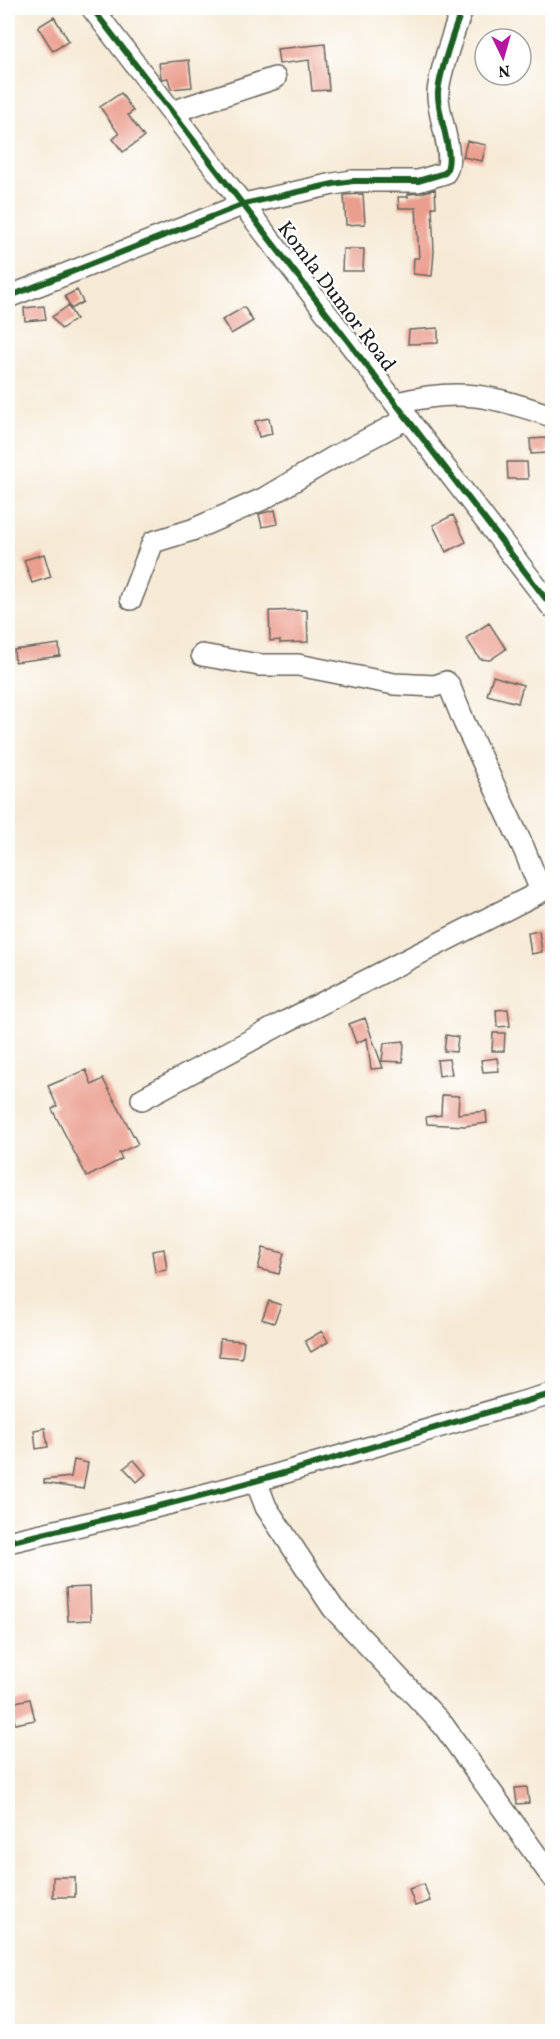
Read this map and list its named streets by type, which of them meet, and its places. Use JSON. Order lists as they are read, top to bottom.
{
  "streets": {
    "street": ["Komla Dumor Road"]
  },
  "north": "bottom"
}
